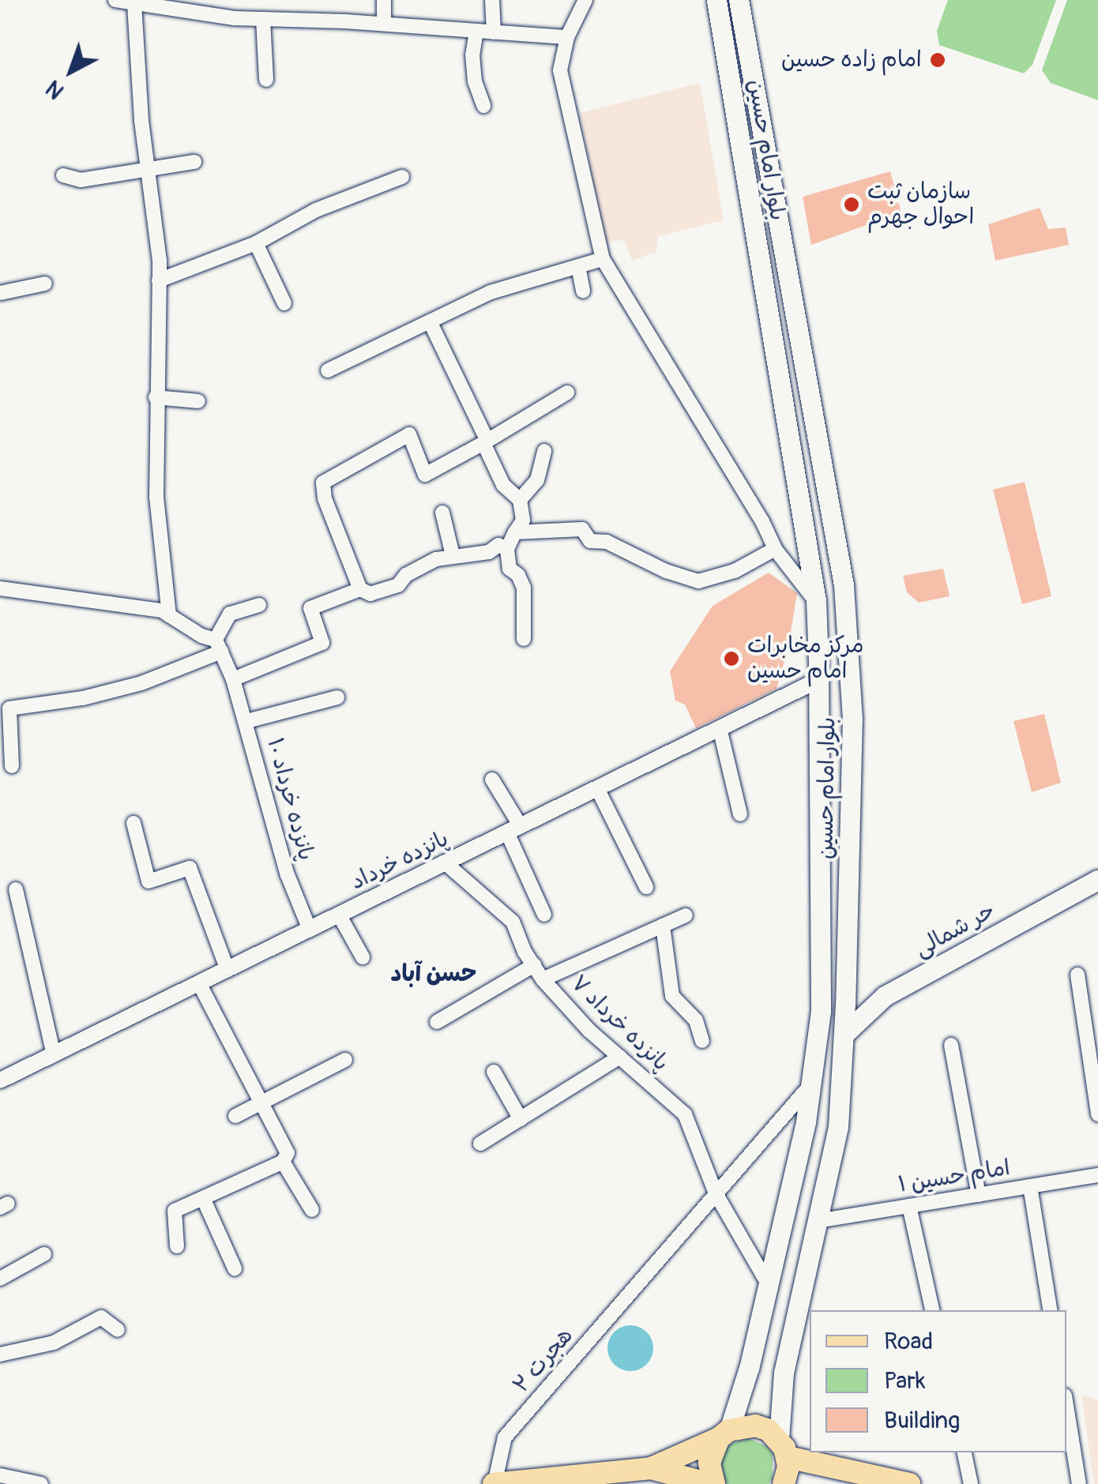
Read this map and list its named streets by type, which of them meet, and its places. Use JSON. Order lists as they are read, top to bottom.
{
  "streets": {
    "main road": ["بلوار امام حسین", "حر شمالی"],
    "street": [
      "پانزده خرداد ۱۰",
      "پانزده خرداد",
      "پانزده خرداد ۷",
      "امام حسین ۱",
      "هجرت ۲"
    ]
  },
  "crossings": [
    ["بلوار امام حسین", "پانزده خرداد"],
    ["بلوار امام حسین", "حر شمالی"],
    ["بلوار امام حسین", "پانزده خرداد ۷"],
    ["بلوار امام حسین", "امام حسین ۱"],
    ["بلوار امام حسین", "هجرت ۲"],
    ["پانزده خرداد ۱۰", "پانزده خرداد"],
    ["پانزده خرداد", "پانزده خرداد ۷"],
    ["پانزده خرداد ۷", "هجرت ۲"]
  ],
  "districts": ["حسن آباد"],
  "places": ["امام زاده حسین", "سازمان ثبت احوال جهرم", "مرکز مخابرات امام حسین"],
  "legend": ["Road", "Park", "Building"],
  "north": "bottom left"
}
